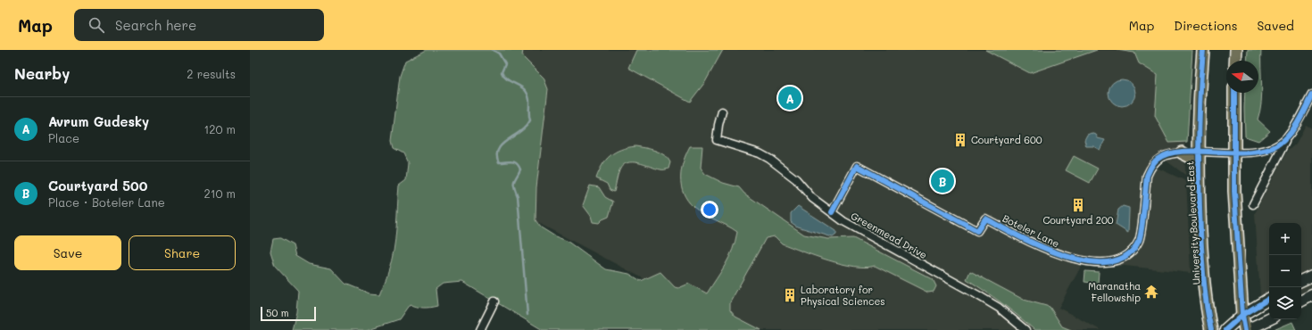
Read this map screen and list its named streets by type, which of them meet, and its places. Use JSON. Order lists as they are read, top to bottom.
{
  "streets": {
    "main road": ["University Boulevard East"],
    "street": ["Boteler Lane", "Greenmead Drive"]
  },
  "crossings": [
    ["University Boulevard East", "Boteler Lane"],
    ["Boteler Lane", "Greenmead Drive"]
  ],
  "places": {
    "building": ["Courtyard 600", "Courtyard 200", "Laboratory for Physical Sciences"],
    "temple": ["Maranatha Fellowship"]
  },
  "scale_bar": "50 m",
  "north": "left",
  "page": {
    "header": "Map",
    "search": "Search here",
    "nav": ["Map", "Directions", "Saved"],
    "heading": ["Nearby", "2 results"],
    "pins": ["A", "B"],
    "list": [
      {
        "mark": "A",
        "name": "Avrum Gudesky",
        "note": "Place",
        "value": "120 m"
      },
      {
        "mark": "B",
        "name": "Courtyard 500",
        "note": "Place · Boteler Lane",
        "value": "210 m"
      }
    ],
    "map_buttons": ["+", "−"],
    "buttons": ["Save", "Share"],
    "scale": "50 m"
  }
}
